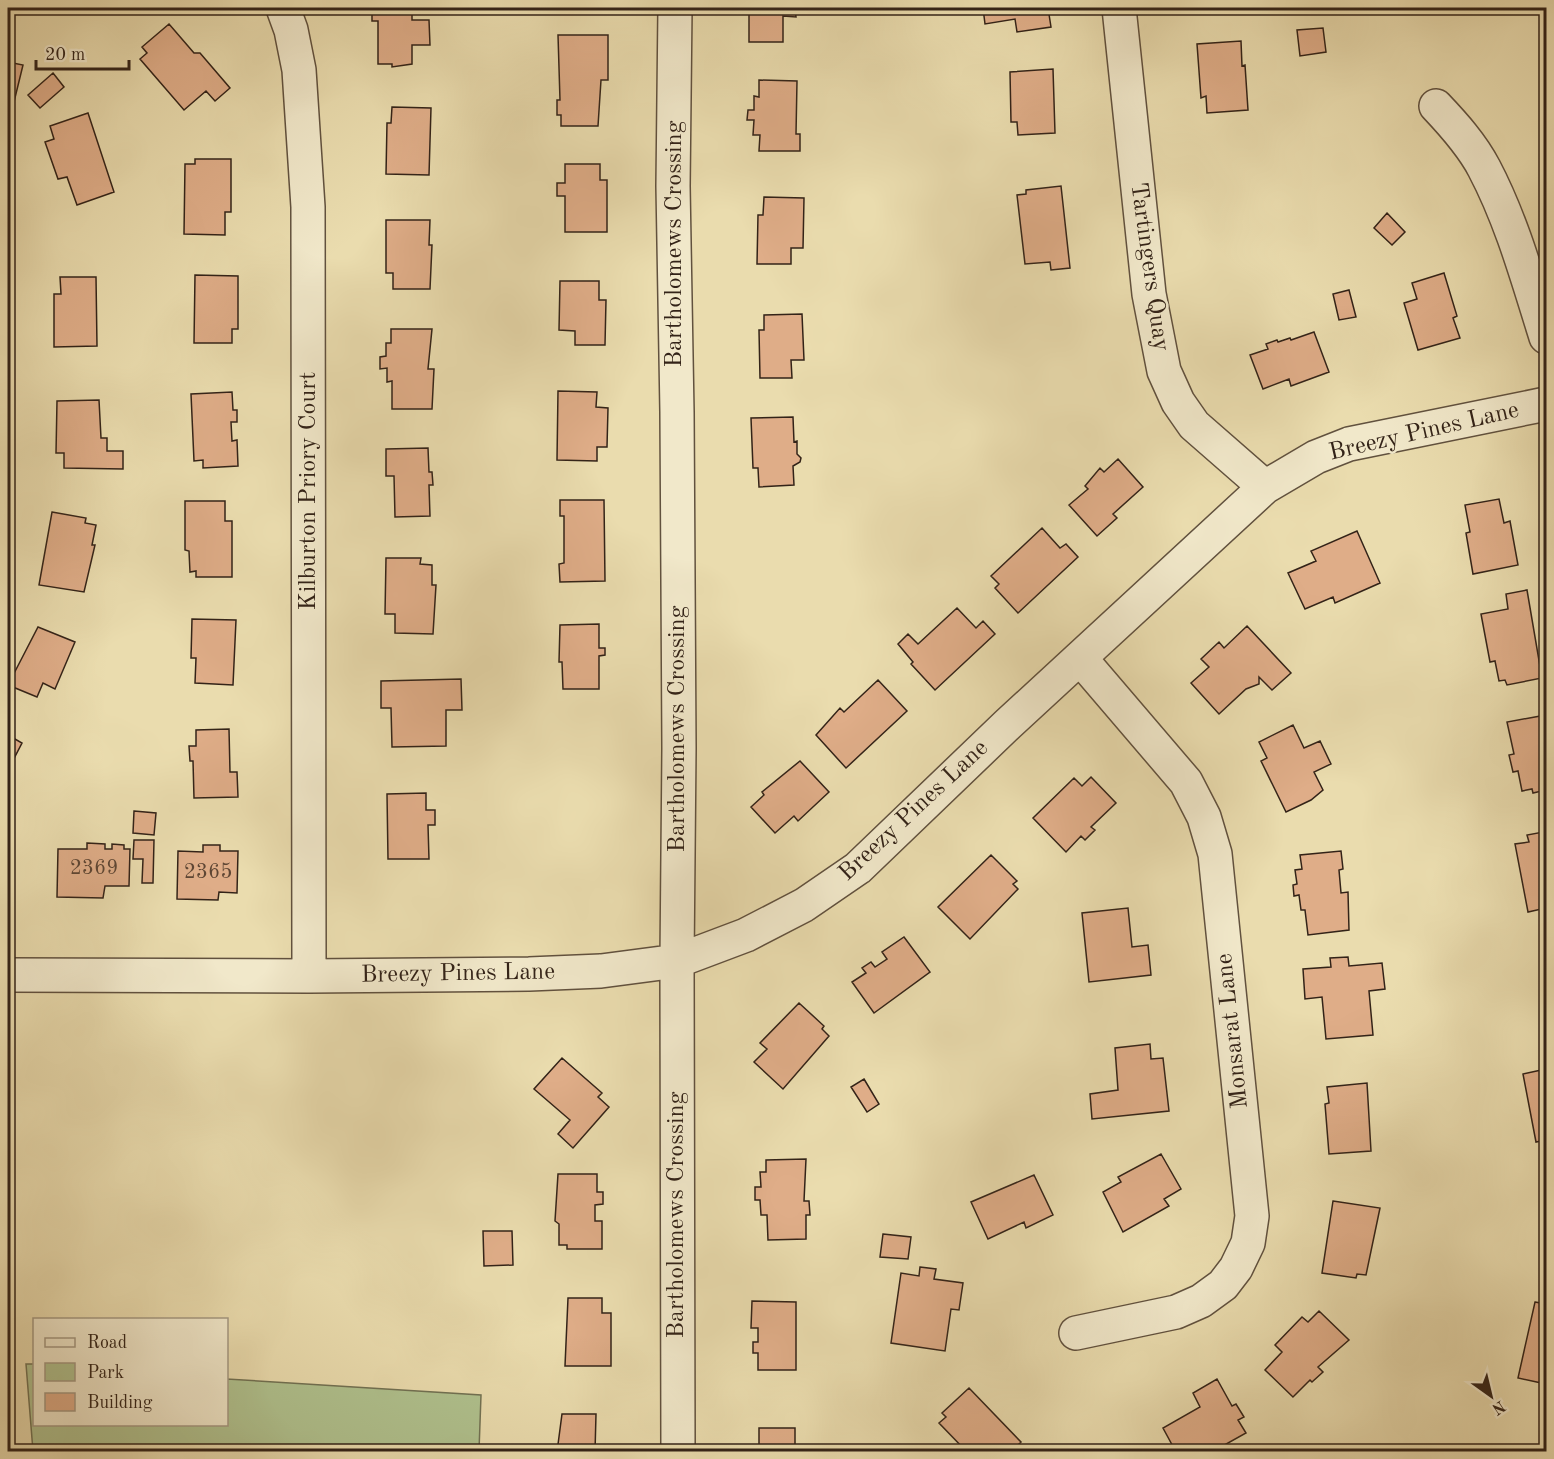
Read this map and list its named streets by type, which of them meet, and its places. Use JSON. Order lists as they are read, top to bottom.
{
  "streets": {
    "street": [
      "Bartholomews Crossing",
      "Tartingers Quay",
      "Breezy Pines Lane",
      "Kilburton Priory Court",
      "Monsarat Lane"
    ]
  },
  "crossings": [
    ["Bartholomews Crossing", "Breezy Pines Lane"],
    ["Tartingers Quay", "Breezy Pines Lane"],
    ["Breezy Pines Lane", "Kilburton Priory Court"],
    ["Breezy Pines Lane", "Monsarat Lane"]
  ],
  "house_numbers": ["2369", "2365"],
  "legend": ["Road", "Park", "Building"],
  "scale_bar": "20 m",
  "north": "bottom right"
}
